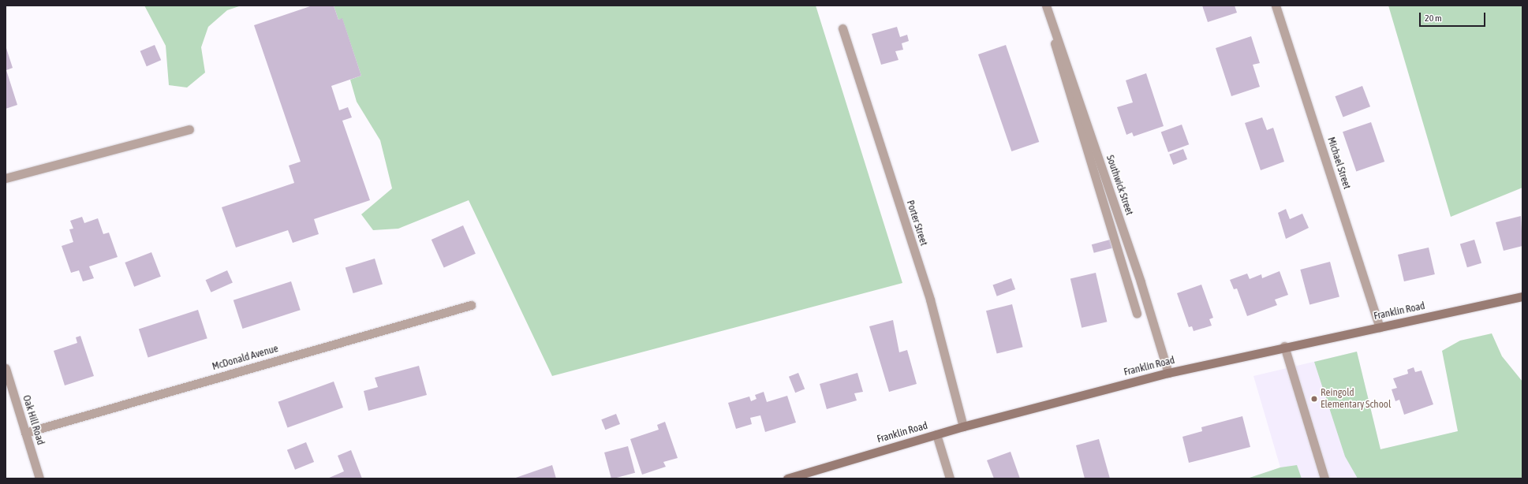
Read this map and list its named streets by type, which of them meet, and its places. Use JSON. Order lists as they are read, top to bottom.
{
  "streets": {
    "main road": ["Franklin Road"],
    "street": [
      "Michael Street",
      "Southwick Street",
      "Porter Street",
      "McDonald Avenue",
      "Oak Hill Road"
    ]
  },
  "crossings": [
    ["Michael Street", "Franklin Road"],
    ["Southwick Street", "Franklin Road"],
    ["Porter Street", "Franklin Road"],
    ["McDonald Avenue", "Oak Hill Road"]
  ],
  "places": ["Reingold Elementary School"],
  "scale_bar": "20 m"
}
